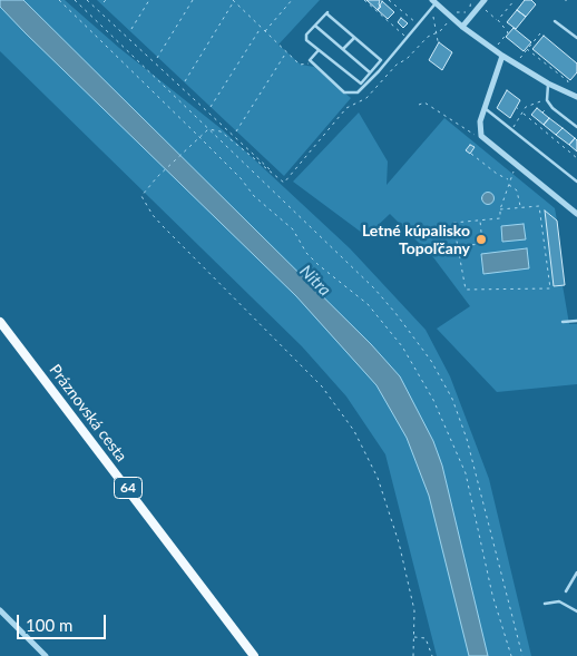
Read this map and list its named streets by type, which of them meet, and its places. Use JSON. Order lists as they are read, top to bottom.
{
  "streets": {
    "main road": ["Práznovská cesta", "64"]
  },
  "water": ["Nitra"],
  "places": ["Letné kúpalisko Topoľčany"],
  "scale_bar": "100 m"
}
